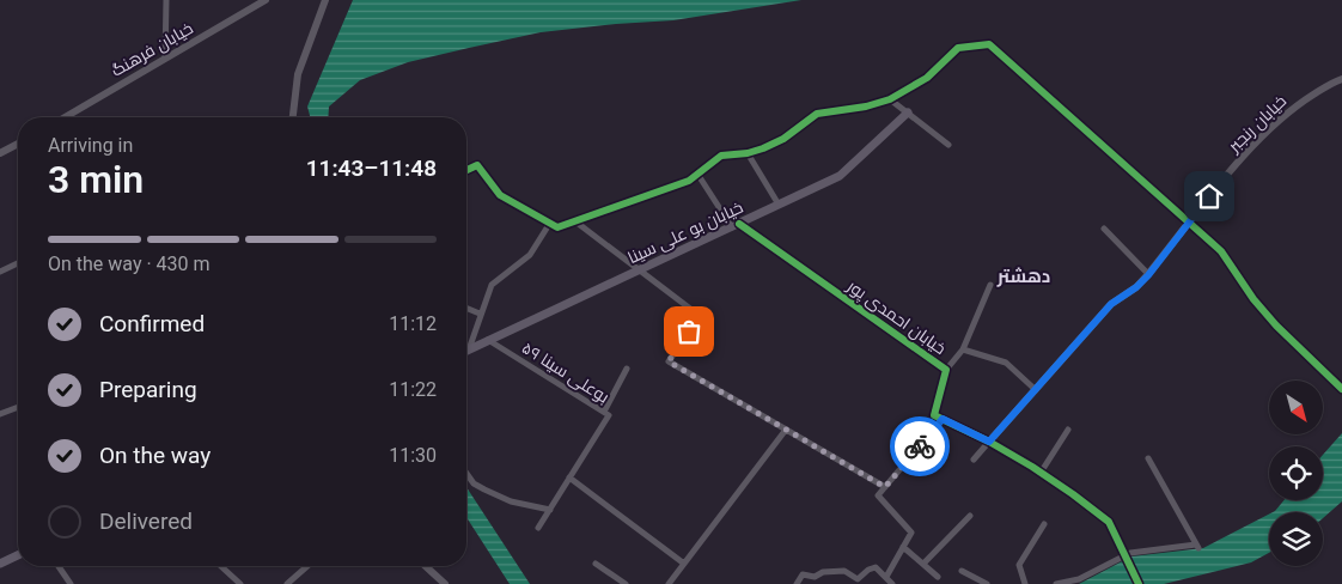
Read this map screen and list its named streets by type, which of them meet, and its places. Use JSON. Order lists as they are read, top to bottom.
{
  "streets": {
    "main road": ["خیابان بو علی سینا"],
    "street": [
      "خیابان فرهنگ",
      "خیابان رنجبر",
      "خیابان احمدی پور",
      "بوعلی سینا ۵۹"
    ]
  },
  "crossings": [
    ["خیابان بو علی سینا", "خیابان احمدی پور"],
    ["خیابان بو علی سینا", "بوعلی سینا ۵۹"]
  ],
  "districts": ["دهشتر"],
  "north": "bottom right",
  "page": {
    "heading": ["3 min", "Arriving in", "11:43–11:48"],
    "bar": "On the way · 430 m",
    "list": [
      ["Confirmed", "11:12"],
      ["Preparing", "11:22"],
      ["On the way", "11:30"],
      "Delivered"
    ]
  }
}
